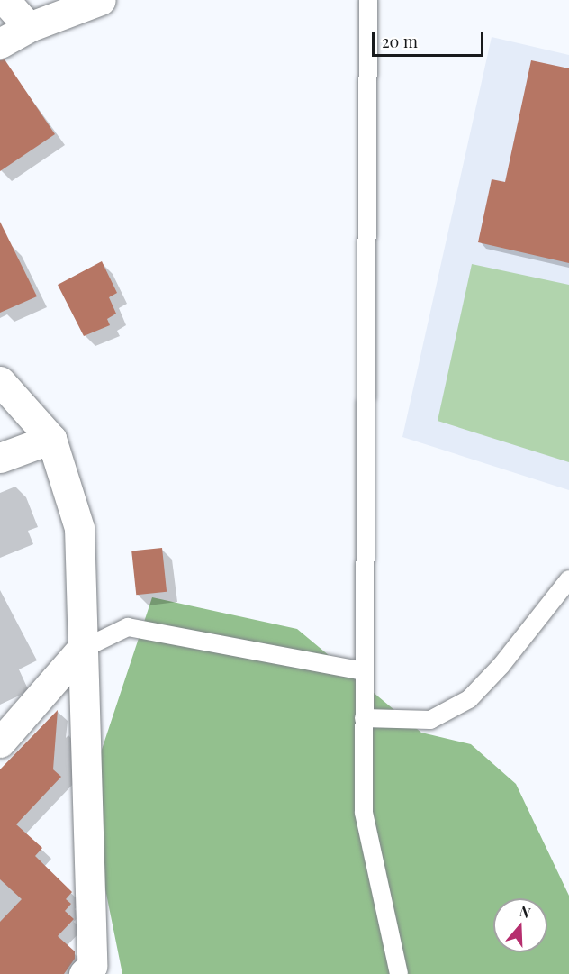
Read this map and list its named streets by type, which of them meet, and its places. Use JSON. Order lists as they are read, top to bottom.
{
  "scale_bar": "20 m",
  "north": "top"
}
